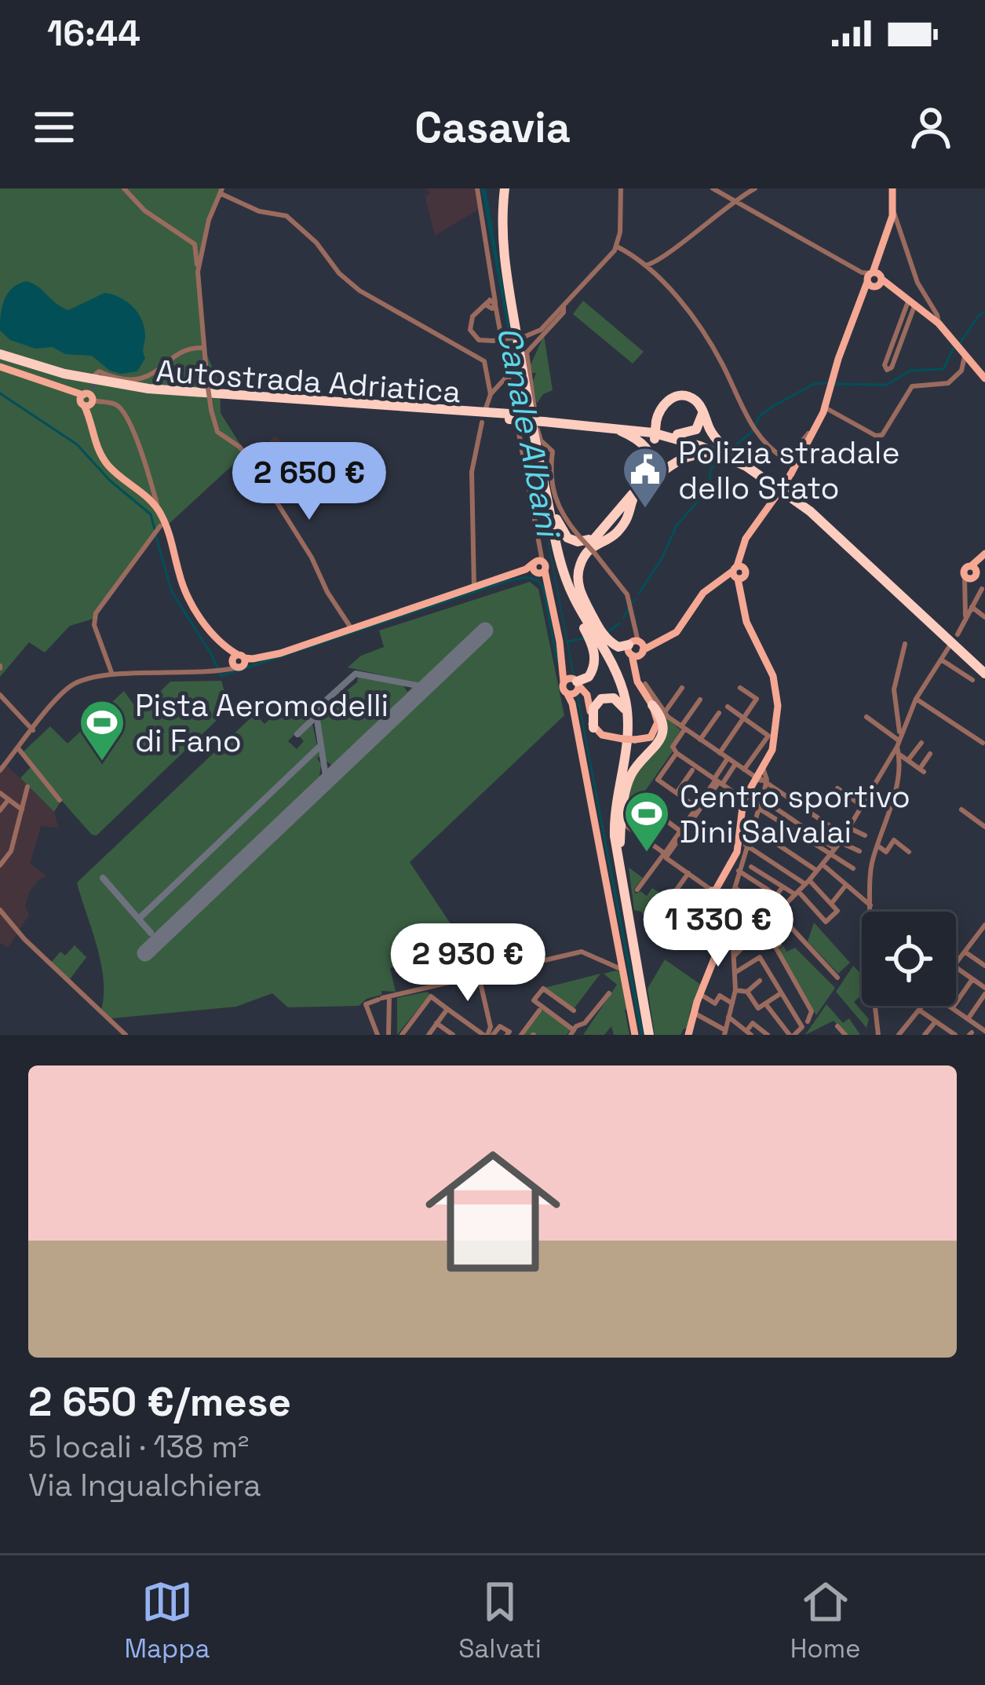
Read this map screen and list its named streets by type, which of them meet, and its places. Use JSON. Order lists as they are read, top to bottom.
{
  "streets": {
    "highway": ["Autostrada Adriatica"]
  },
  "water": ["Canale Albani"],
  "places": {
    "public building": ["Polizia stradale dello Stato"],
    "sports": ["Pista Aeromodelli di Fano", "Centro sportivo Dini Salvalai"]
  },
  "page": {
    "status": "16:44",
    "header": "Casavia",
    "price": ["2 650 €", "1 330 €", "2 930 €"],
    "list": [
      {
        "name": "2 650 €/mese",
        "note": "5 locali · 138 m² · Via Ingualchiera"
      }
    ],
    "tabs": ["Mappa", "Salvati", "Home"]
  }
}
